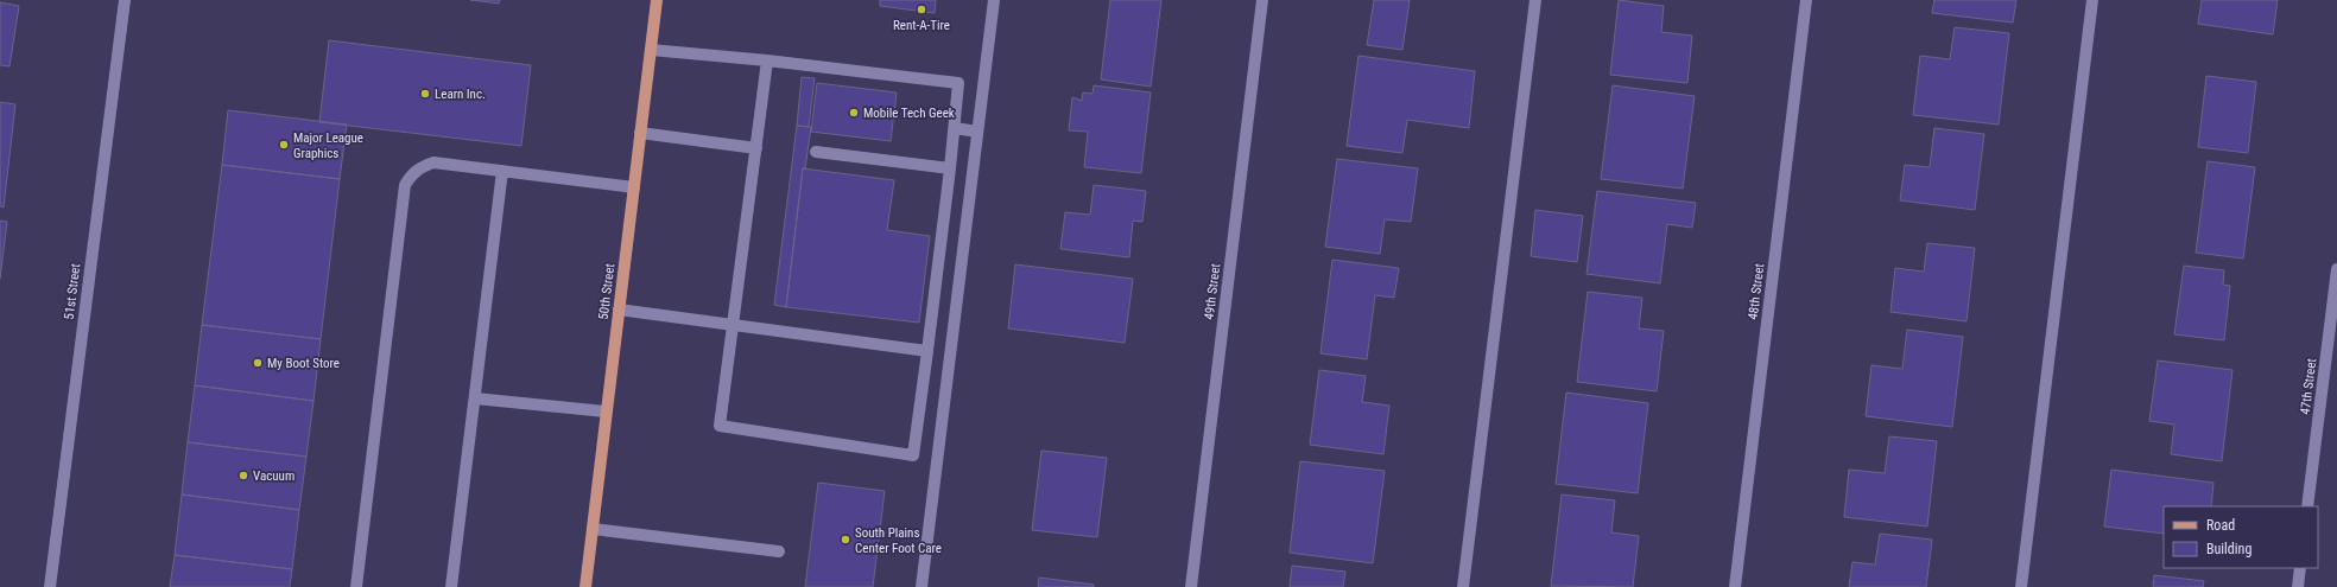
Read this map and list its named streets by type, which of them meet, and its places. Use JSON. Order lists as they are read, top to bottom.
{
  "streets": {
    "main road": ["50th Street"],
    "street": [
      "51st Street",
      "49th Street",
      "48th Street",
      "47th Street"
    ]
  },
  "places": [
    "Rent-A-Tire",
    "Learn Inc.",
    "Mobile Tech Geek",
    "Major League Graphics",
    "My Boot Store",
    "Vacuum",
    "South Plains Center Foot Care"
  ],
  "legend": ["Road", "Building"]
}
